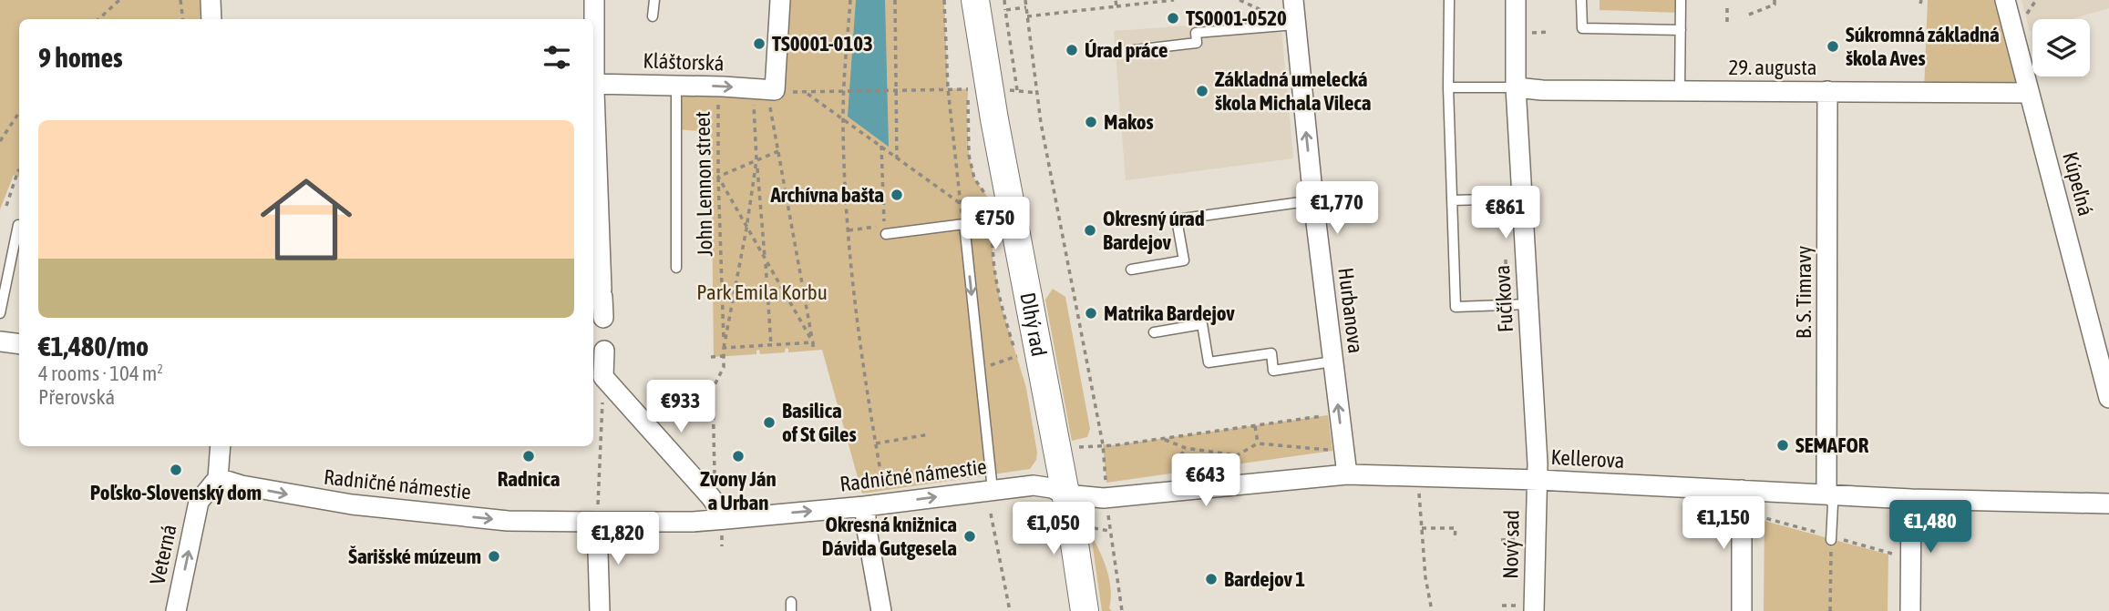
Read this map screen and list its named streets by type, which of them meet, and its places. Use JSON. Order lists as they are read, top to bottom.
{
  "streets": {
    "street": [
      "Kláštorská",
      "29. augusta",
      "Kúpeľná",
      "B. S. Timravy",
      "Fučíkova",
      "Hurbanova",
      "Dlhý rad",
      "Kellerova",
      "Radničné námestie",
      "Nový sad",
      "Veterná"
    ],
    "path": ["John Lennon street"]
  },
  "crossings": [
    ["29. augusta", "Kúpeľná"],
    ["29. augusta", "B. S. Timravy"],
    ["29. augusta", "Fučíkova"],
    ["B. S. Timravy", "Kellerova"],
    ["Fučíkova", "Kellerova"],
    ["Fučíkova", "Nový sad"],
    ["Hurbanova", "Kellerova"],
    ["Dlhý rad", "Kellerova"],
    ["Dlhý rad", "Radničné námestie"],
    ["Kellerova", "Radničné námestie"],
    ["Kellerova", "Nový sad"],
    ["Radničné námestie", "Veterná"]
  ],
  "one_way": [
    "Kláštorská",
    "Hurbanova",
    "Radničné námestie",
    "Veterná"
  ],
  "parks": ["Park Emila Korbu"],
  "places": [
    "TS0001-0520",
    "TS0001-0103",
    "Súkromná základná škola Aves",
    "Úrad práce",
    "Základná umelecká škola Michala Vileca",
    "Makos",
    "Archívna bašta",
    "Okresný úrad Bardejov",
    "Matrika Bardejov",
    "Basilica of St Giles",
    "SEMAFOR",
    "Radnica",
    "Zvony Ján a Urban",
    "Poľsko-Slovenský dom",
    "Okresná knižnica Dávida Gutgesela",
    "Šarišské múzeum",
    "Bardejov 1"
  ],
  "page": {
    "heading": "9 homes",
    "list": [
      {
        "name": "€1,480/mo",
        "note": "4 rooms · 104 m² · Přerovská"
      }
    ],
    "price": [
      "€1,770",
      "€861",
      "€750",
      "€933",
      "€643",
      "€1,150",
      "€1,480",
      "€1,050",
      "€1,820"
    ]
  }
}
